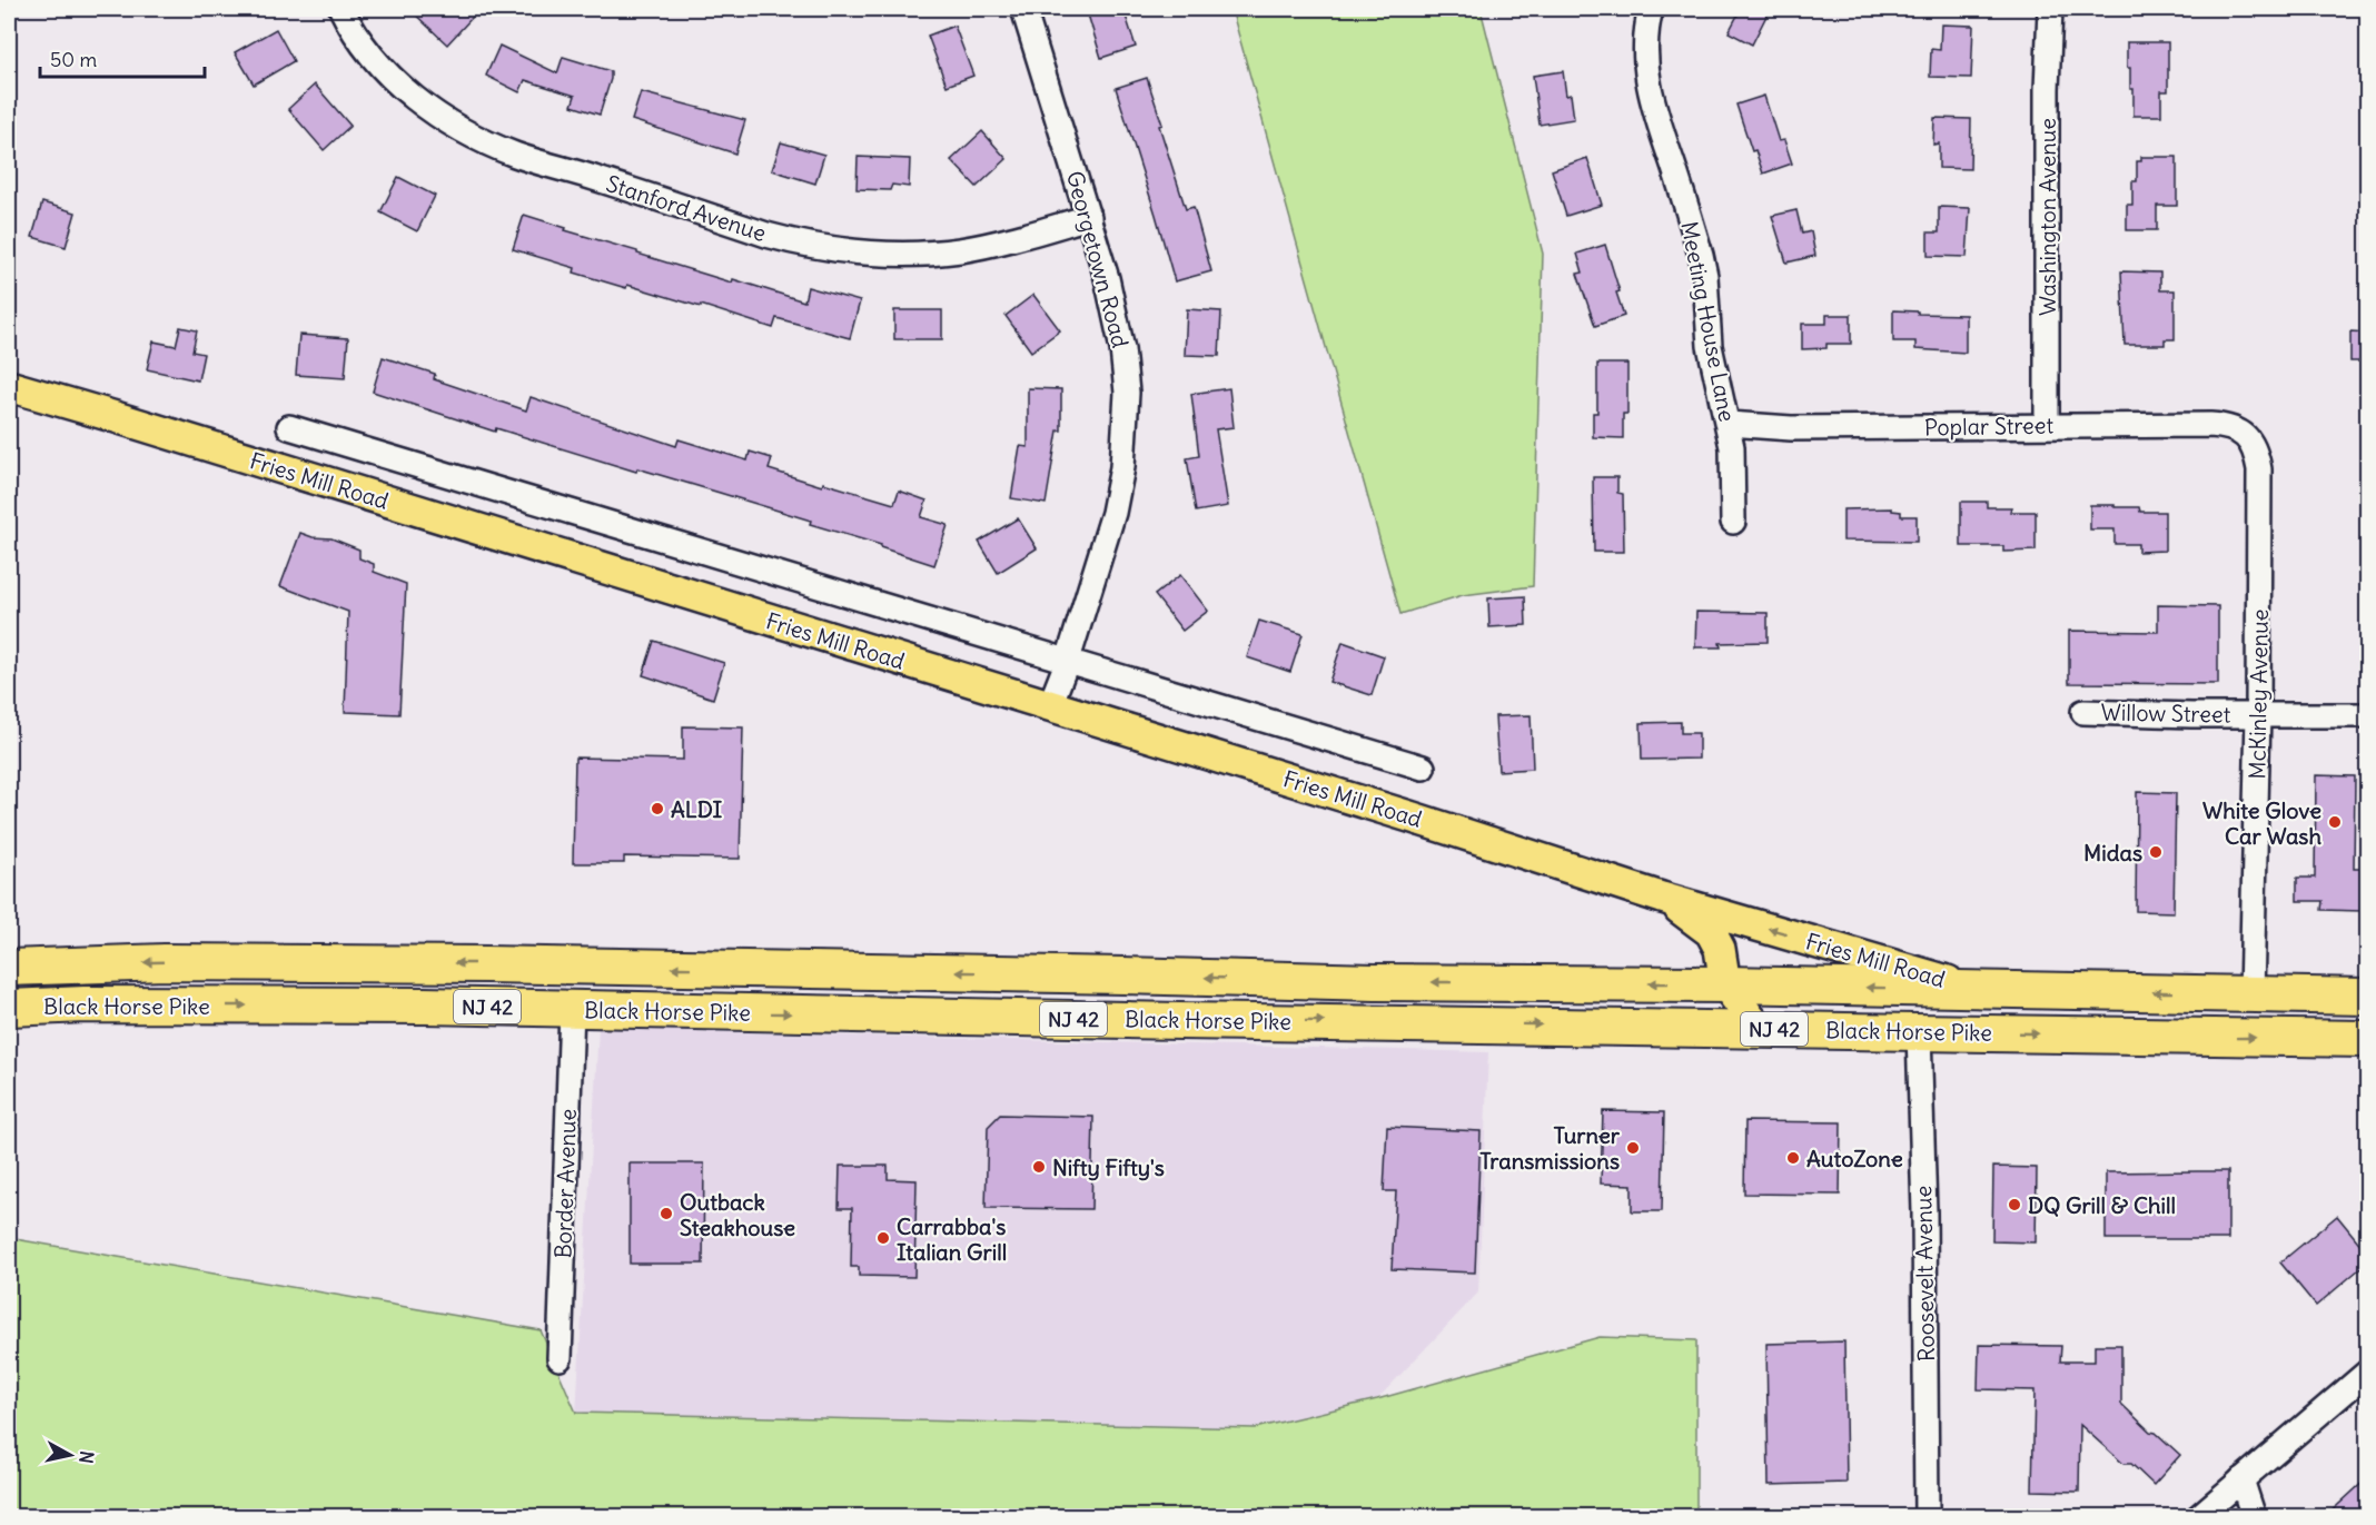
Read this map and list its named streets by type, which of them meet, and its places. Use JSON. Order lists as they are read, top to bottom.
{
  "streets": {
    "highway": ["Black Horse Pike", "NJ 42"],
    "main road": ["Fries Mill Road"],
    "street": [
      "Stanford Avenue",
      "Washington Avenue",
      "Georgetown Road",
      "Meeting House Lane",
      "Poplar Street",
      "McKinley Avenue",
      "Willow Street",
      "Border Avenue",
      "Roosevelt Avenue"
    ]
  },
  "crossings": [
    ["Stanford Avenue", "Georgetown Road"],
    ["Washington Avenue", "Poplar Street"],
    ["Georgetown Road", "Fries Mill Road"],
    ["Meeting House Lane", "Poplar Street"],
    ["Poplar Street", "McKinley Avenue"],
    ["Fries Mill Road", "Black Horse Pike"],
    ["McKinley Avenue", "Willow Street"],
    ["McKinley Avenue", "Black Horse Pike"],
    ["Black Horse Pike", "Border Avenue"],
    ["Black Horse Pike", "Roosevelt Avenue"]
  ],
  "places": [
    "ALDI",
    "White Glove Car Wash",
    "Midas",
    "Turner Transmissions",
    "AutoZone",
    "Nifty Fifty's",
    "DQ Grill & Chill",
    "Outback Steakhouse",
    "Carrabba's Italian Grill"
  ],
  "scale_bar": "50 m",
  "north": "right"
}
